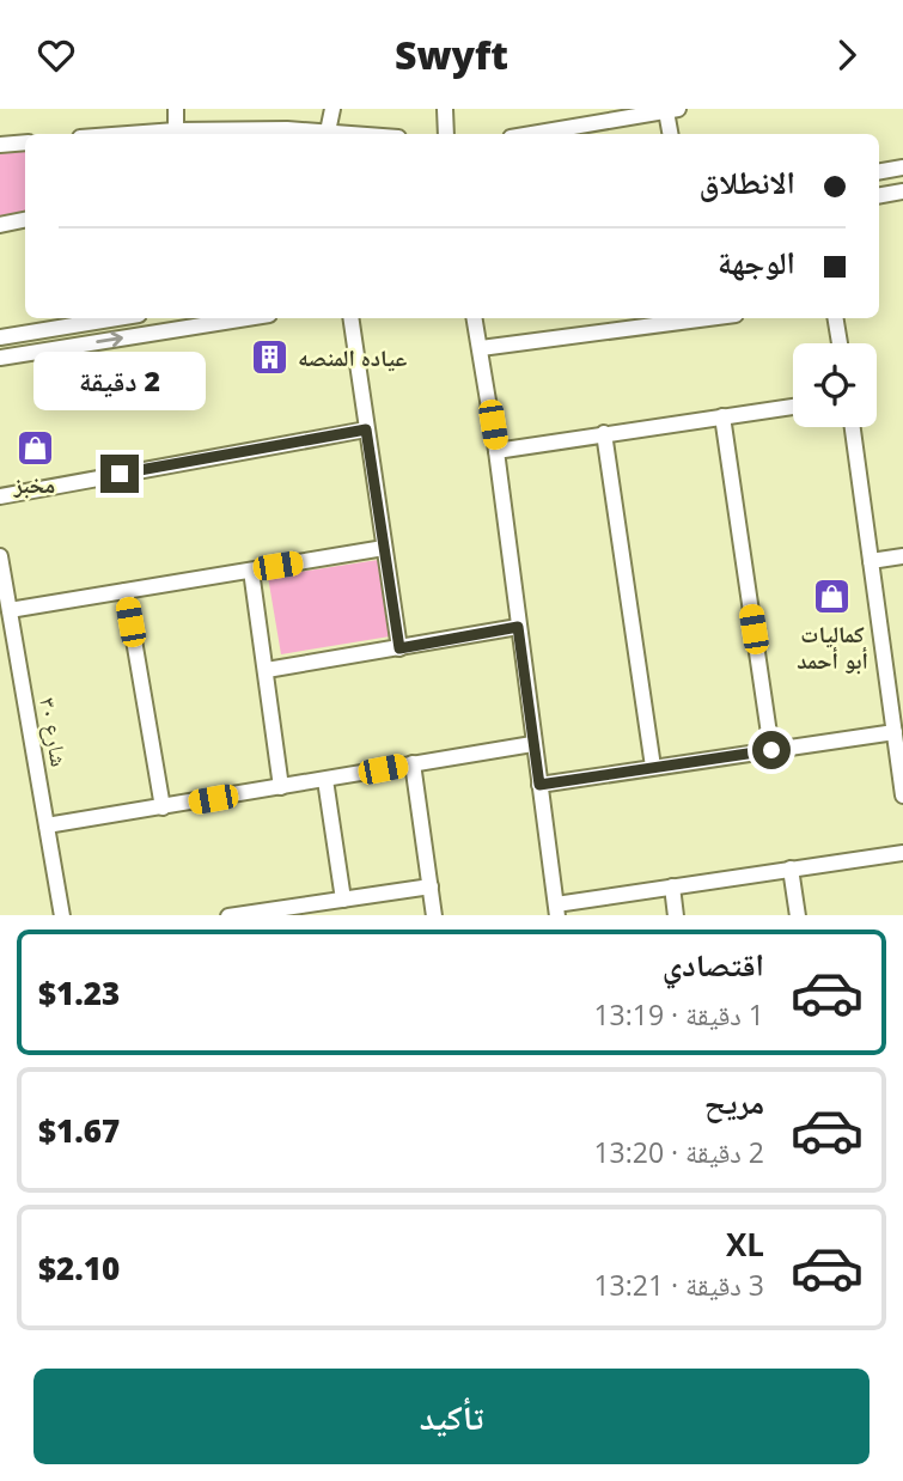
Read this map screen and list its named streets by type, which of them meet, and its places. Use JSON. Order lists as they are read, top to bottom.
{
  "streets": {
    "street": ["شارع ٣٠"]
  },
  "places": {
    "building": ["عياده المنصه"],
    "shop": ["مخبز", "كماليات أبو أحمد"]
  },
  "page": {
    "header": "Swyft",
    "banner": ["الانطلاق", "الوجهة"],
    "bubble": "2 دقيقة",
    "list": [
      {
        "name": "اقتصادي",
        "note": "1 دقيقة · 13:19",
        "value": "$1.23"
      },
      {
        "name": "مريح",
        "note": "2 دقيقة · 13:20",
        "value": "$1.67"
      },
      {
        "name": "XL",
        "note": "3 دقيقة · 13:21",
        "value": "$2.10"
      }
    ],
    "buttons": "تأكيد"
  }
}
